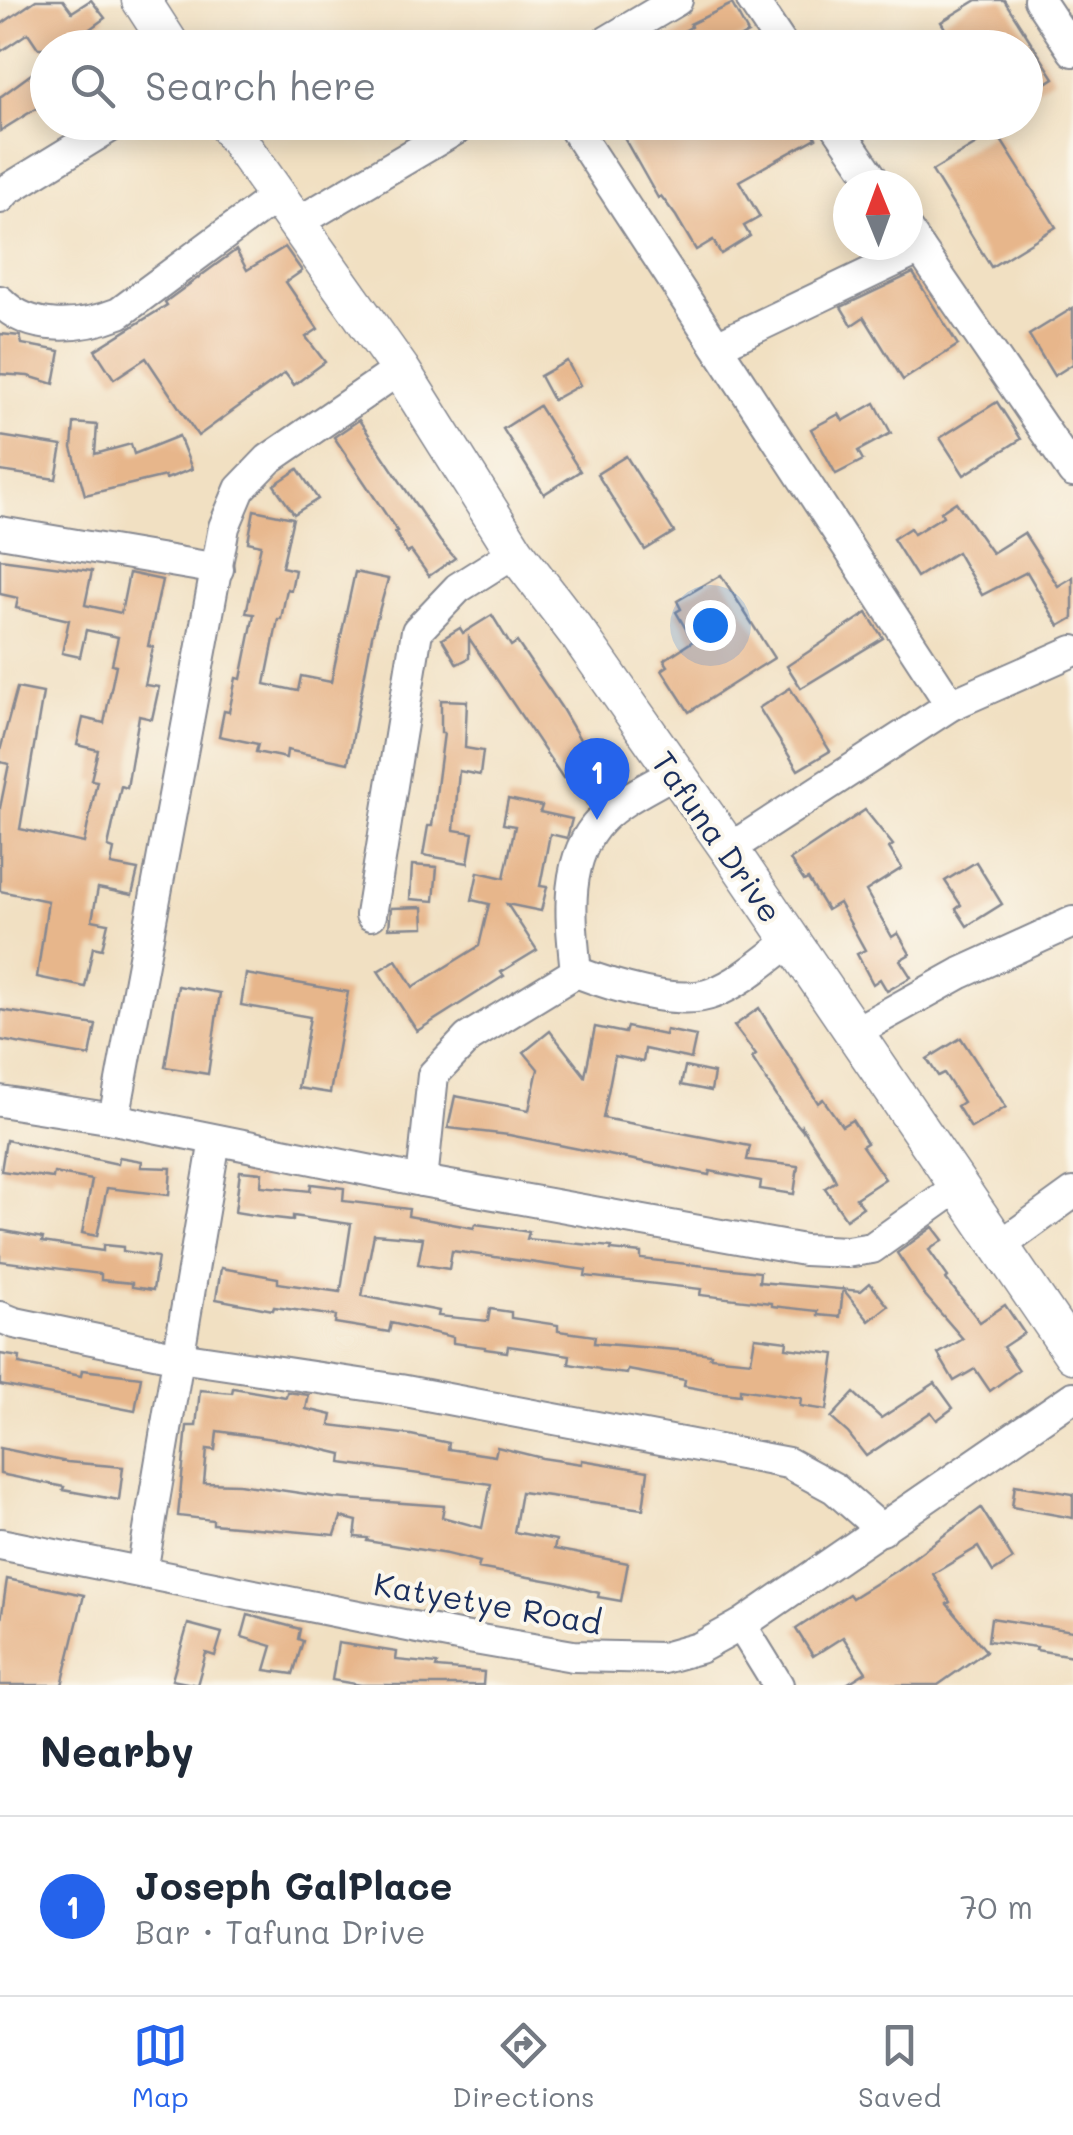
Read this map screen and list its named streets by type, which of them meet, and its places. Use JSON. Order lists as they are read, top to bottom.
{
  "streets": {
    "main road": ["Tafuna Drive"],
    "street": ["Katyetye Road"]
  },
  "north": "top",
  "page": {
    "search": "Search here",
    "pins": "1",
    "heading": "Nearby",
    "list": [
      {
        "mark": "1",
        "name": "Joseph GalPlace",
        "note": "Bar · Tafuna Drive",
        "value": "70 m"
      }
    ],
    "nav": ["Map", "Directions", "Saved"]
  }
}
